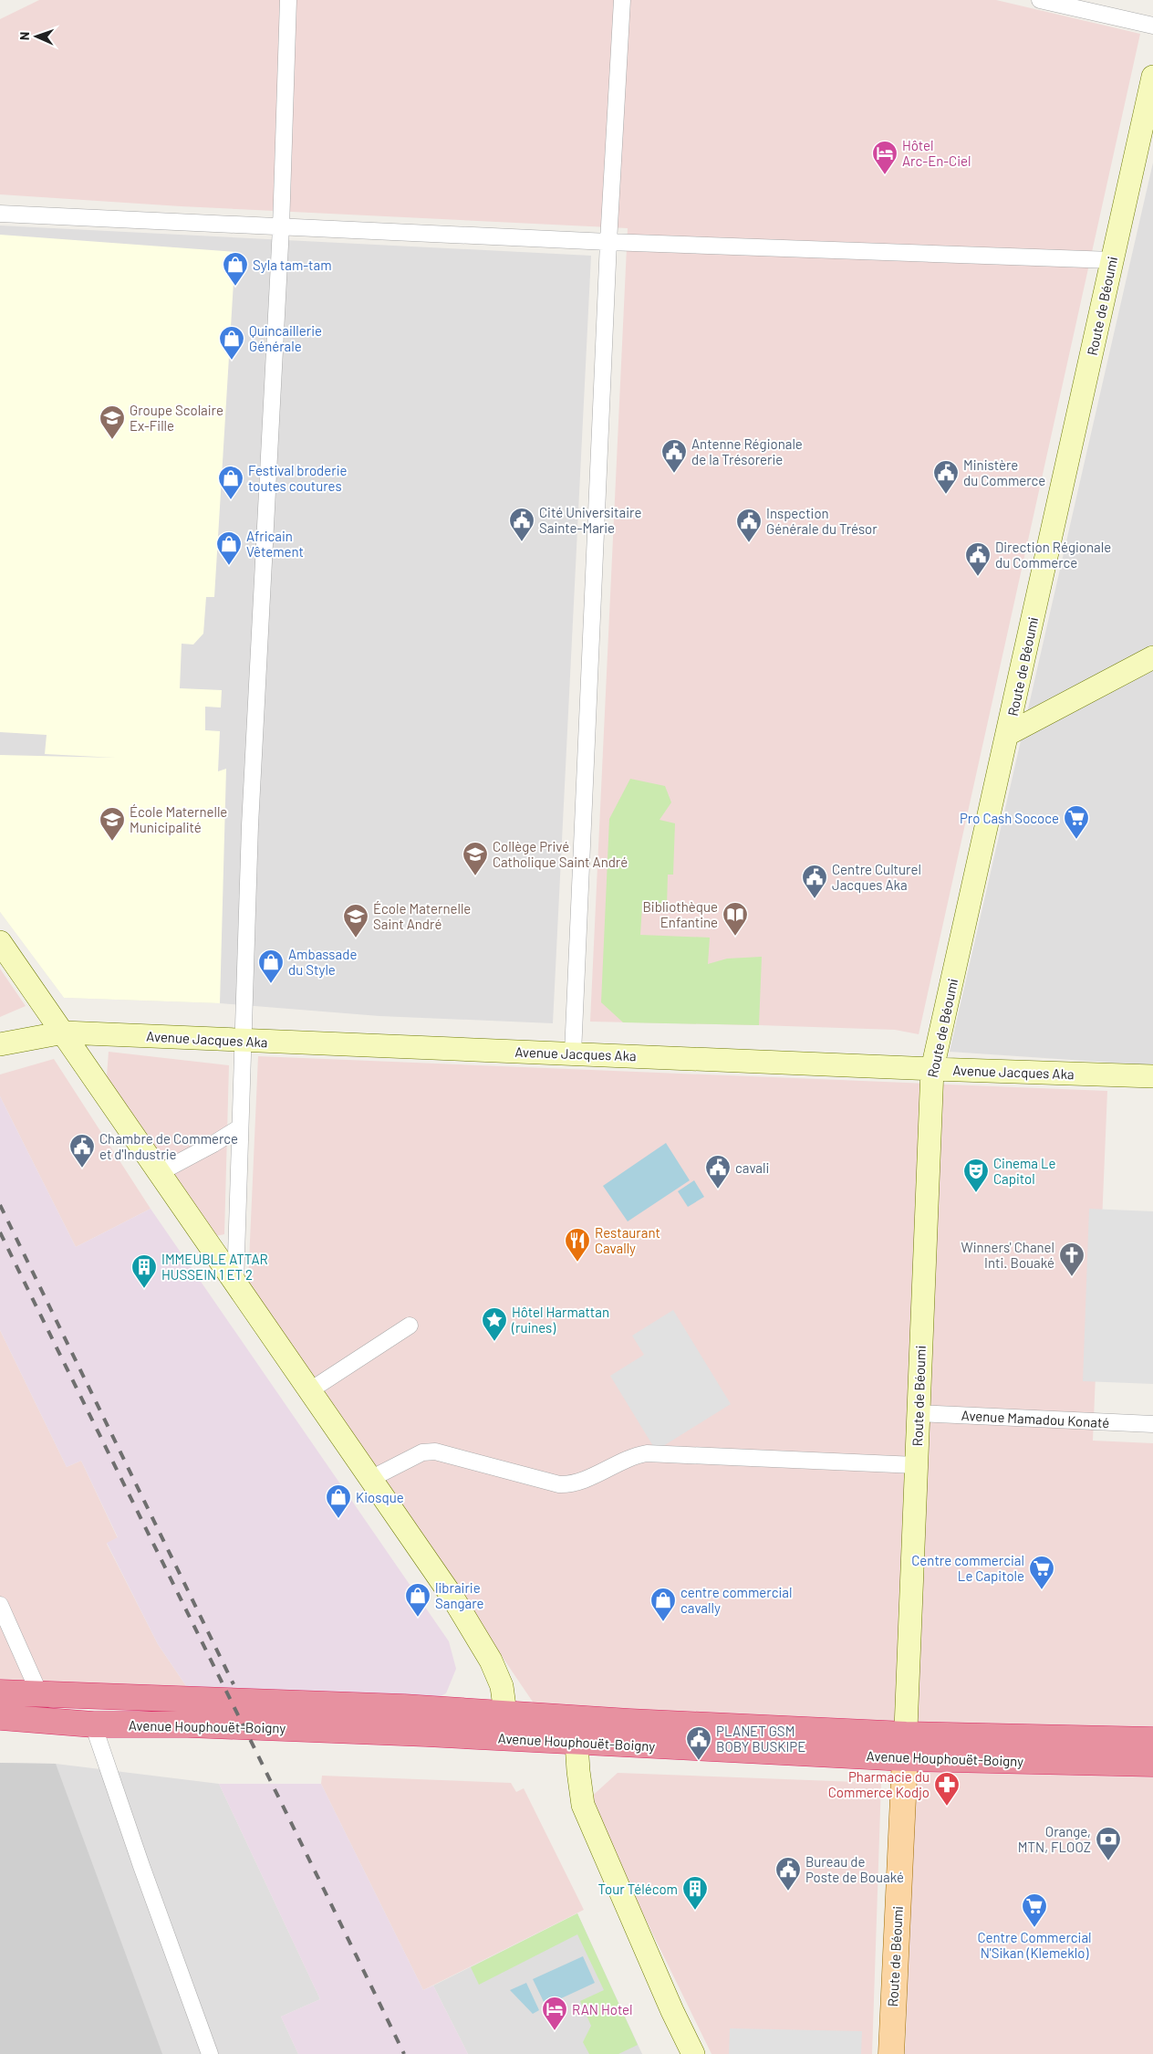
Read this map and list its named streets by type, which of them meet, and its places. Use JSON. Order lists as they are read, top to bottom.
{
  "streets": {
    "highway": ["Avenue Houphouët-Boigny"],
    "main road": ["Route de Béoumi"],
    "street": ["Avenue Jacques Aka", "Avenue Mamadou Konaté"]
  },
  "crossings": [
    ["Route de Béoumi", "Avenue Jacques Aka"],
    ["Route de Béoumi", "Avenue Mamadou Konaté"],
    ["Route de Béoumi", "Avenue Houphouët-Boigny"]
  ],
  "places": {
    "hotel": ["Hôtel Arc-En-Ciel", "RAN Hotel"],
    "shop": [
      "Syla tam-tam",
      "Quincaillerie Générale",
      "Festival broderie toutes coutures",
      "Africain Vêtement",
      "Ambassade du Style",
      "Kiosque",
      "librairie Sangare",
      "centre commercial cavally"
    ],
    "school or university": [
      "Groupe Scolaire Ex-Fille",
      "École Maternelle Municipalité",
      "Collège Privé Catholique Saint André",
      "École Maternelle Saint André"
    ],
    "public building": [
      "Antenne Régionale de la Trésorerie",
      "Ministère du Commerce",
      "Cité Universitaire Sainte-Marie",
      "Inspection Générale du Trésor",
      "Direction Régionale du Commerce",
      "Centre Culturel Jacques Aka",
      "Chambre de Commerce et d'Industrie",
      "cavali",
      "PLANET GSM BOBY BUSKIPE",
      "Bureau de Poste de Bouaké"
    ],
    "supermarket": ["Pro Cash Sococe", "Centre commercial Le Capitole", "Centre Commercial N'Sikan (Klemeklo)"],
    "library": ["Bibliothèque Enfantine"],
    "theatre": ["Cinema Le Capitol"],
    "restaurant": ["Restaurant Cavally"],
    "church": ["Winners' Chanel Inti. Bouaké"],
    "building": ["IMMEUBLE ATTAR HUSSEIN 1 ET 2", "Tour Télécom"],
    "place": ["Hôtel Harmattan (ruines)"],
    "pharmacy": ["Pharmacie du Commerce Kodjo"],
    "bank": ["Orange, MTN, FLOOZ"]
  },
  "north": "left"
}
